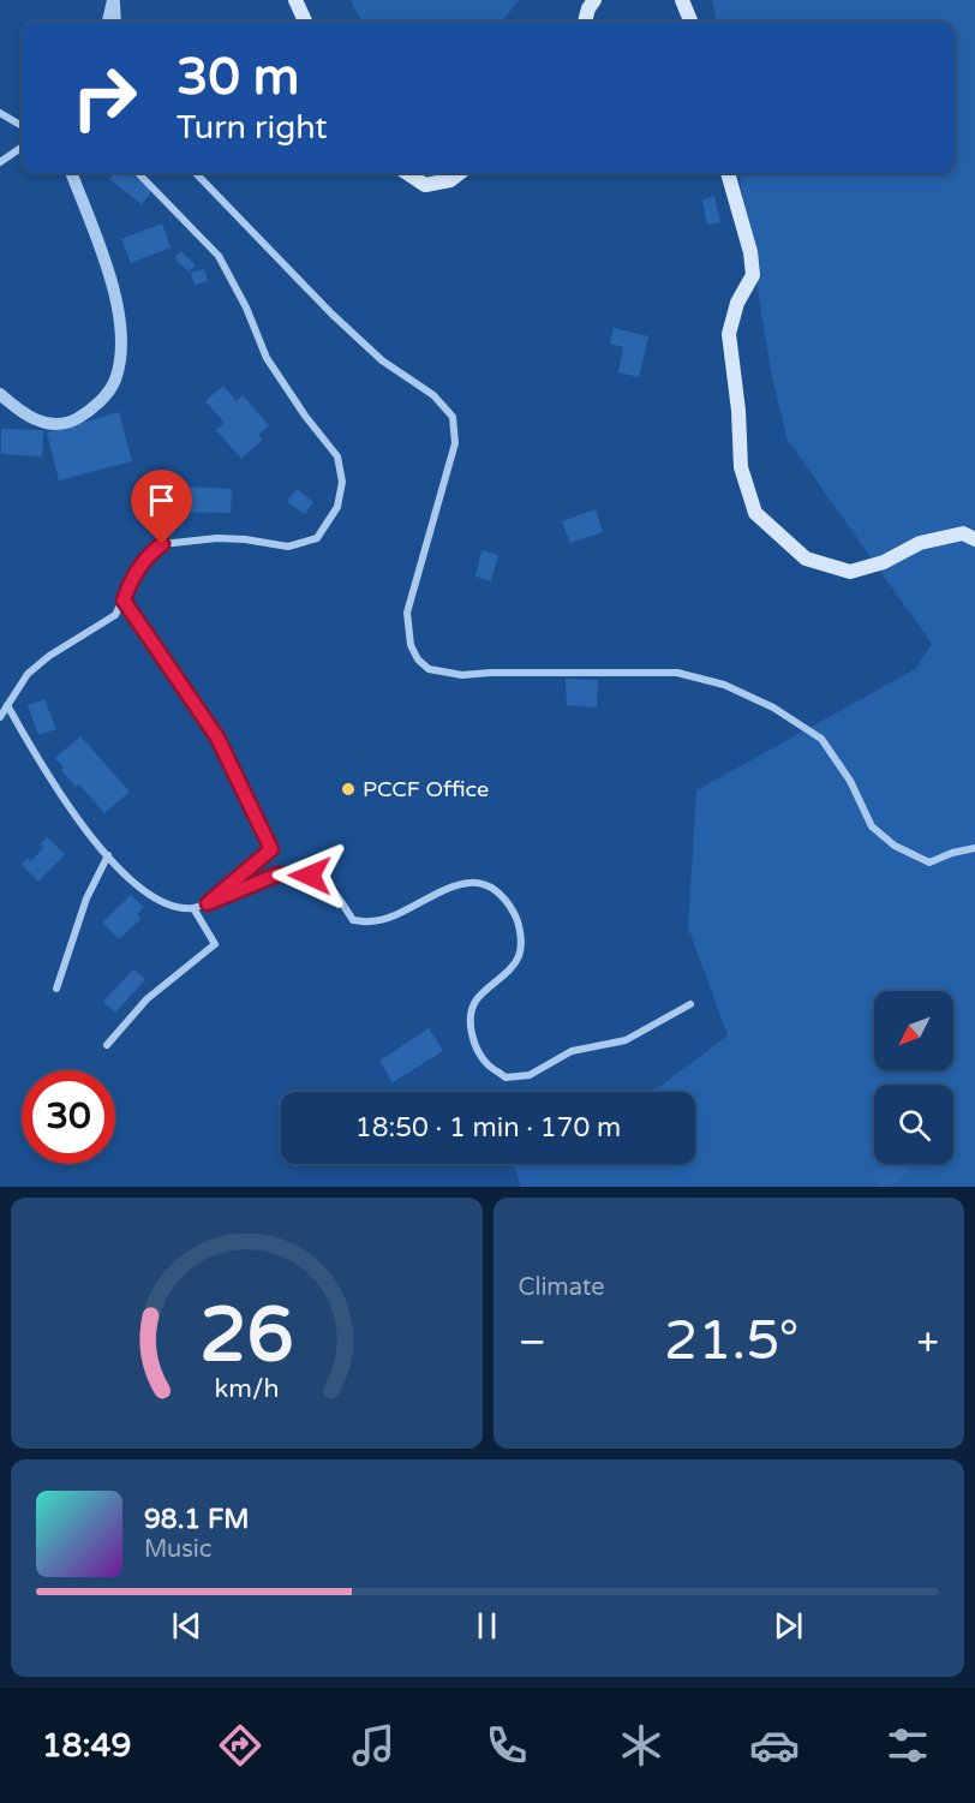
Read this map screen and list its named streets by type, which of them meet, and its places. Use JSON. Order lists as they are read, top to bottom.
{
  "places": ["PCCF Office"],
  "north": "bottom left",
  "page": {
    "turn": ["30 m", "Turn right"],
    "limit": "30",
    "trip": "18:50 · 1 min · 170 m",
    "tile": "Climate",
    "heat": ["−", "21.5°", "+"],
    "song": ["98.1 FM", "Music"],
    "tabs": "18:49",
    "gauge": ["26", "km/h"]
  }
}
